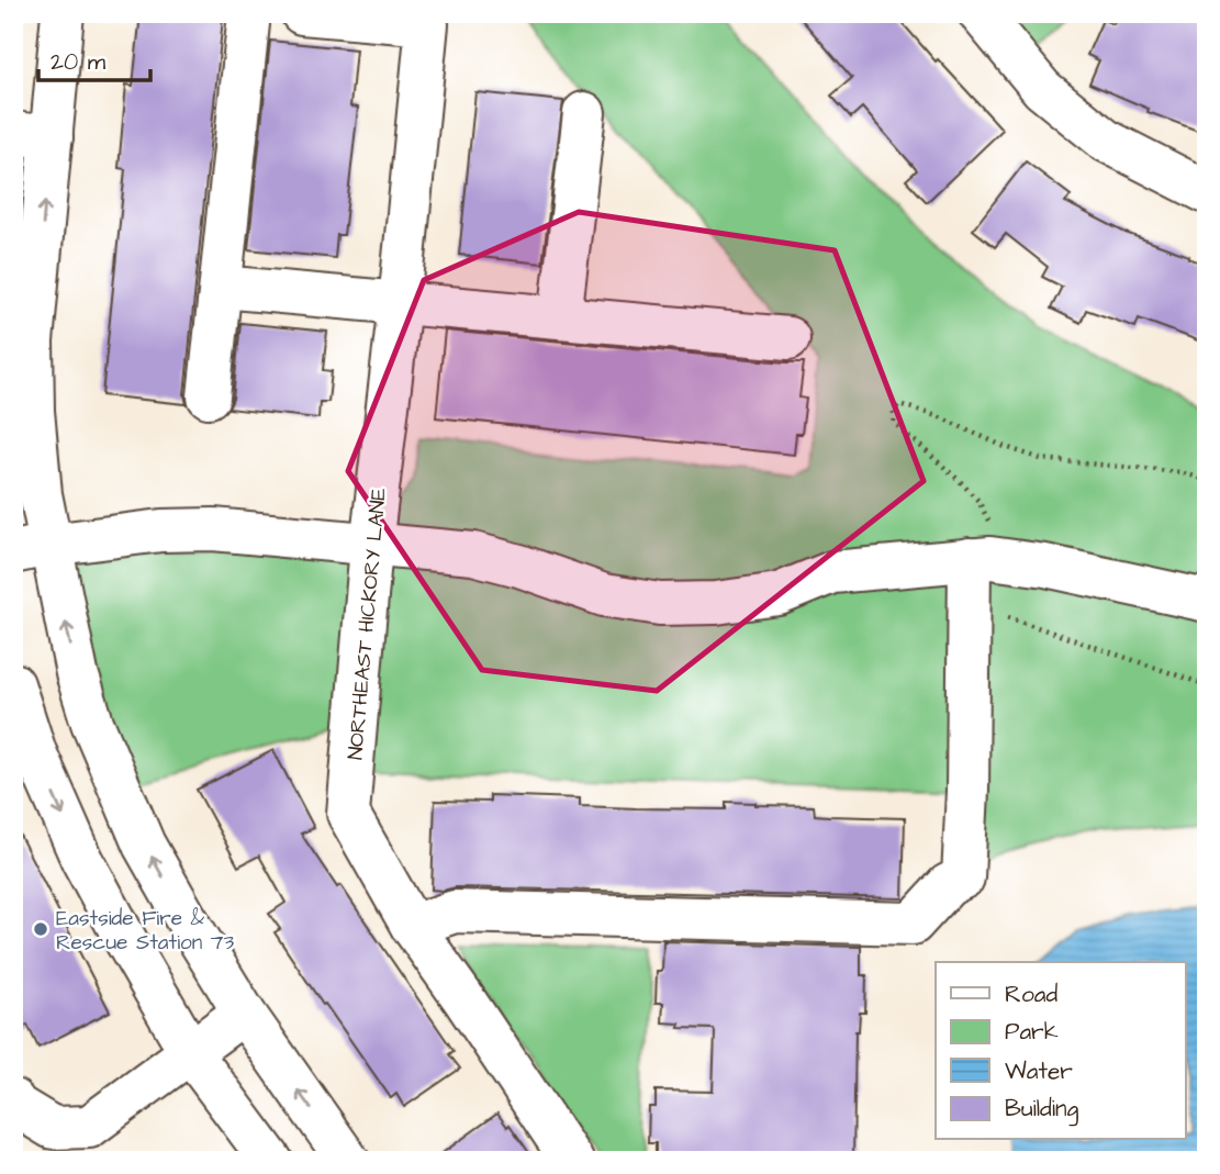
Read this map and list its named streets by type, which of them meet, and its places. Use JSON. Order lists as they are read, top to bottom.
{
  "streets": {
    "street": ["NORTHEAST HICKORY LANE"]
  },
  "places": ["Eastside Fire & Rescue Station 73"],
  "legend": [
    "Road",
    "Park",
    "Water",
    "Building"
  ],
  "scale_bar": "20 m"
}
